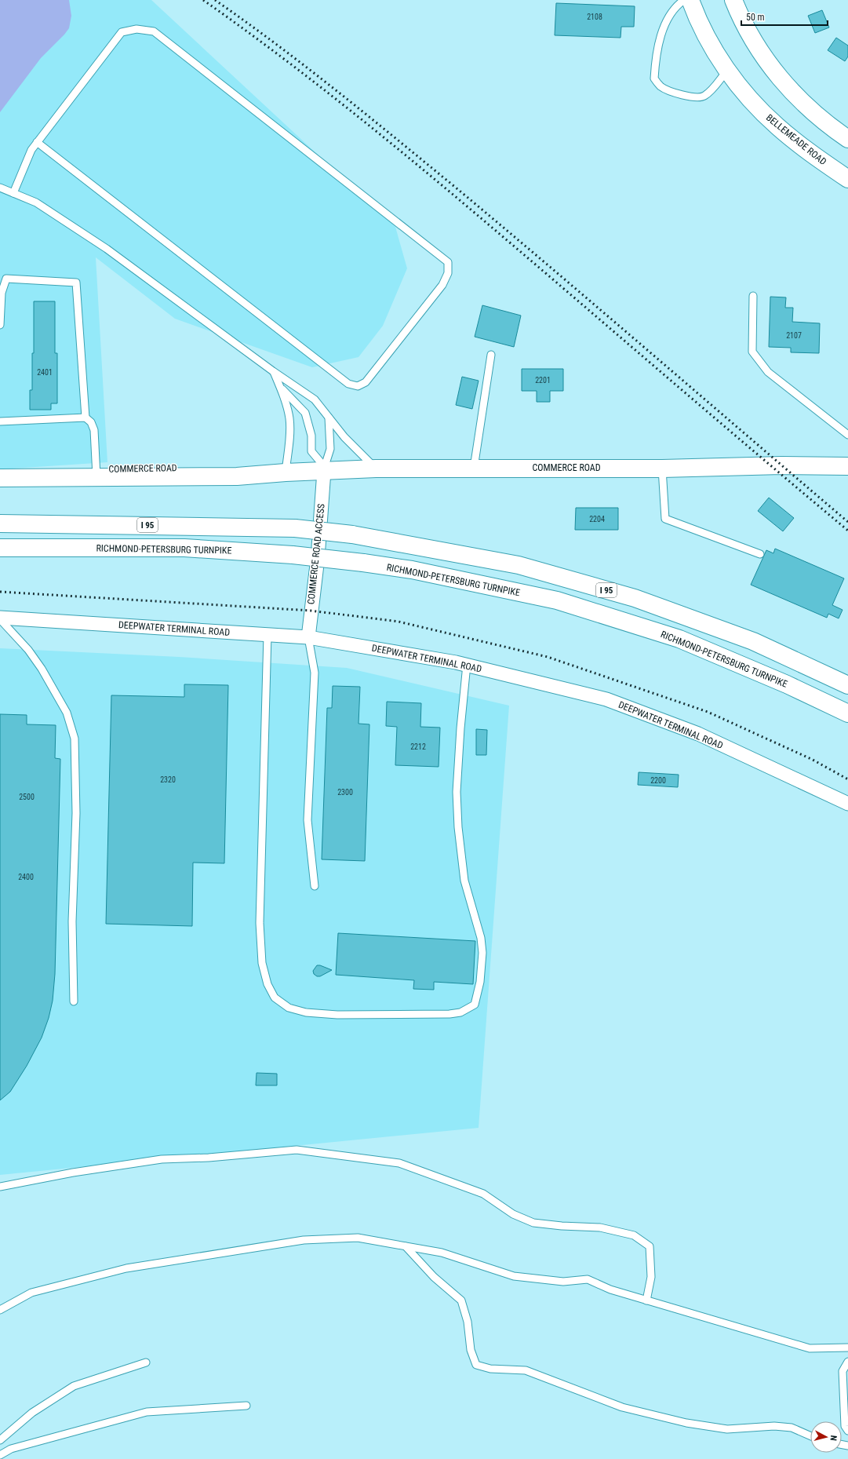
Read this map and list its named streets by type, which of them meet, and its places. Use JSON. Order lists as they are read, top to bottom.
{
  "streets": {
    "main road": [
      "BELLEMEADE ROAD",
      "COMMERCE ROAD",
      "I 95",
      "RICHMOND-PETERSBURG TURNPIKE"
    ],
    "street": ["COMMERCE ROAD ACCESS", "DEEPWATER TERMINAL ROAD"]
  },
  "crossings": [
    ["COMMERCE ROAD", "COMMERCE ROAD ACCESS"],
    ["COMMERCE ROAD ACCESS", "DEEPWATER TERMINAL ROAD"]
  ],
  "house_numbers": [
    "2108",
    "2107",
    "2401",
    "2201",
    "2204",
    "2212",
    "2320",
    "2200",
    "2300",
    "2500",
    "2400"
  ],
  "scale_bar": "50 m",
  "north": "right"
}
